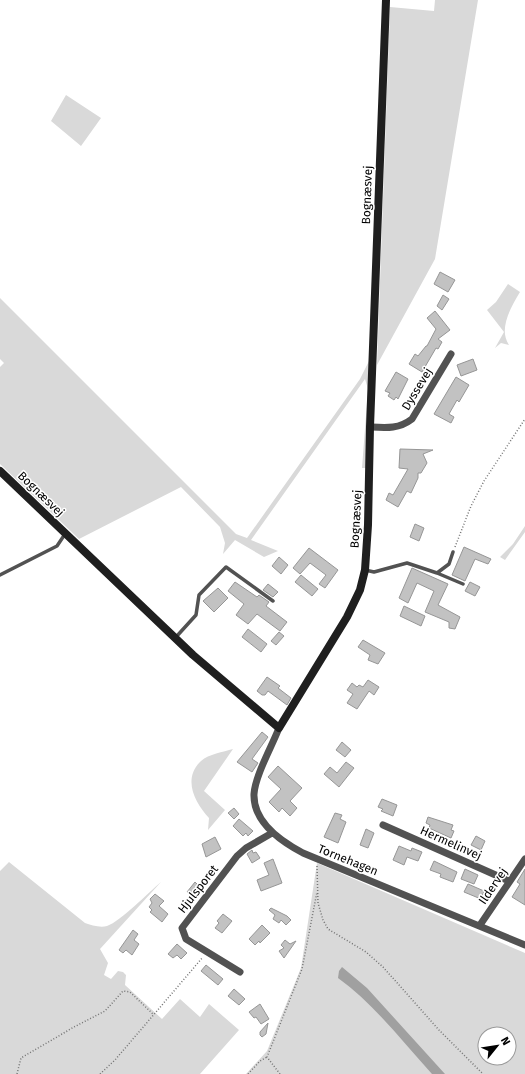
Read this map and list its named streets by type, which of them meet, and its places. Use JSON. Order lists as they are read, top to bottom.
{
  "streets": {
    "street": [
      "Bognæsvej",
      "Dyssevej",
      "Hermelinvej",
      "Tornehagen",
      "Ildervej",
      "Hjulsporet"
    ]
  },
  "crossings": [
    ["Bognæsvej", "Dyssevej"],
    ["Bognæsvej", "Tornehagen"],
    ["Hermelinvej", "Ildervej"],
    ["Tornehagen", "Ildervej"],
    ["Tornehagen", "Hjulsporet"]
  ],
  "north": "top right"
}
